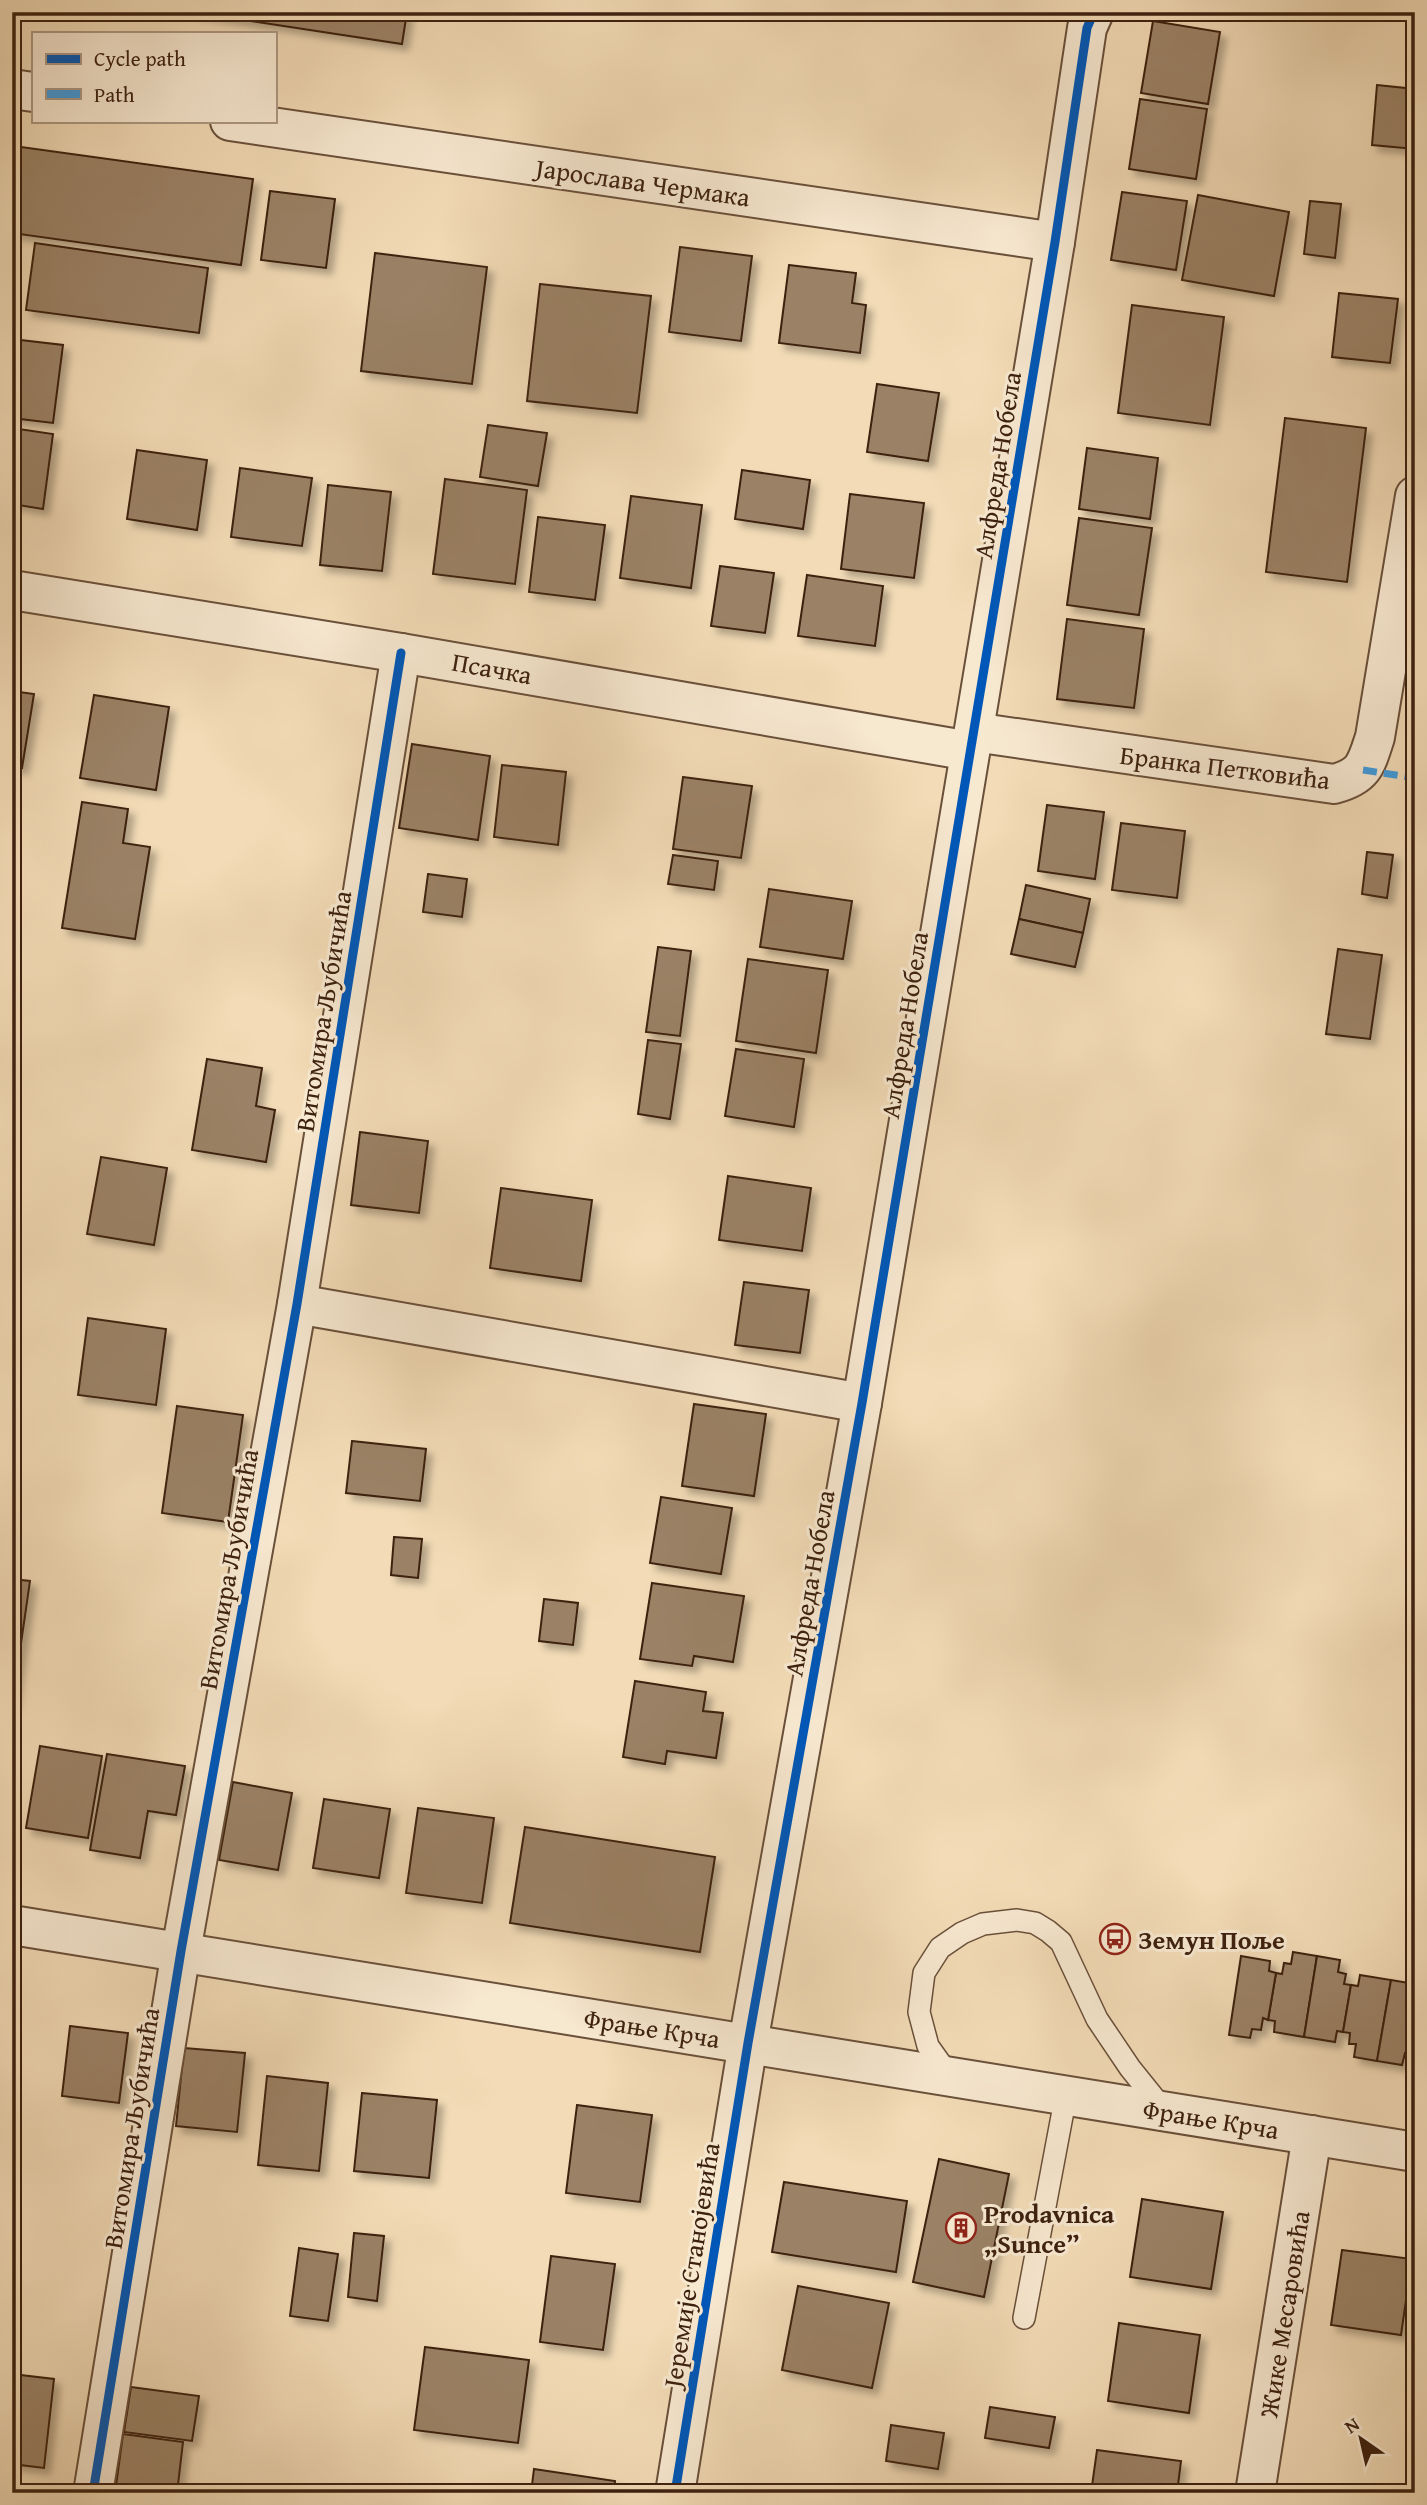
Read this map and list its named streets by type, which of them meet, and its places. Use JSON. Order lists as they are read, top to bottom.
{
  "streets": {
    "street": [
      "Јарослава Чермака",
      "Алфреда Нобела",
      "Псачка",
      "Бранка Петковића",
      "Витомира Љубичића",
      "Фрање Крча",
      "Јеремије Станојевића",
      "Жике Месаровића"
    ]
  },
  "crossings": [
    ["Јарослава Чермака", "Алфреда Нобела"],
    ["Алфреда Нобела", "Псачка"],
    ["Алфреда Нобела", "Бранка Петковића"],
    ["Алфреда Нобела", "Фрање Крча"],
    ["Алфреда Нобела", "Јеремије Станојевића"],
    ["Псачка", "Бранка Петковића"],
    ["Псачка", "Витомира Љубичића"],
    ["Витомира Љубичића", "Фрање Крча"],
    ["Фрање Крча", "Јеремије Станојевића"],
    ["Фрање Крча", "Жике Месаровића"]
  ],
  "places": {
    "bus stop": ["Земун Поље"],
    "building": ["Prodavnica „Sunce”"]
  },
  "legend": ["Cycle path", "Path"],
  "north": "top left"
}
